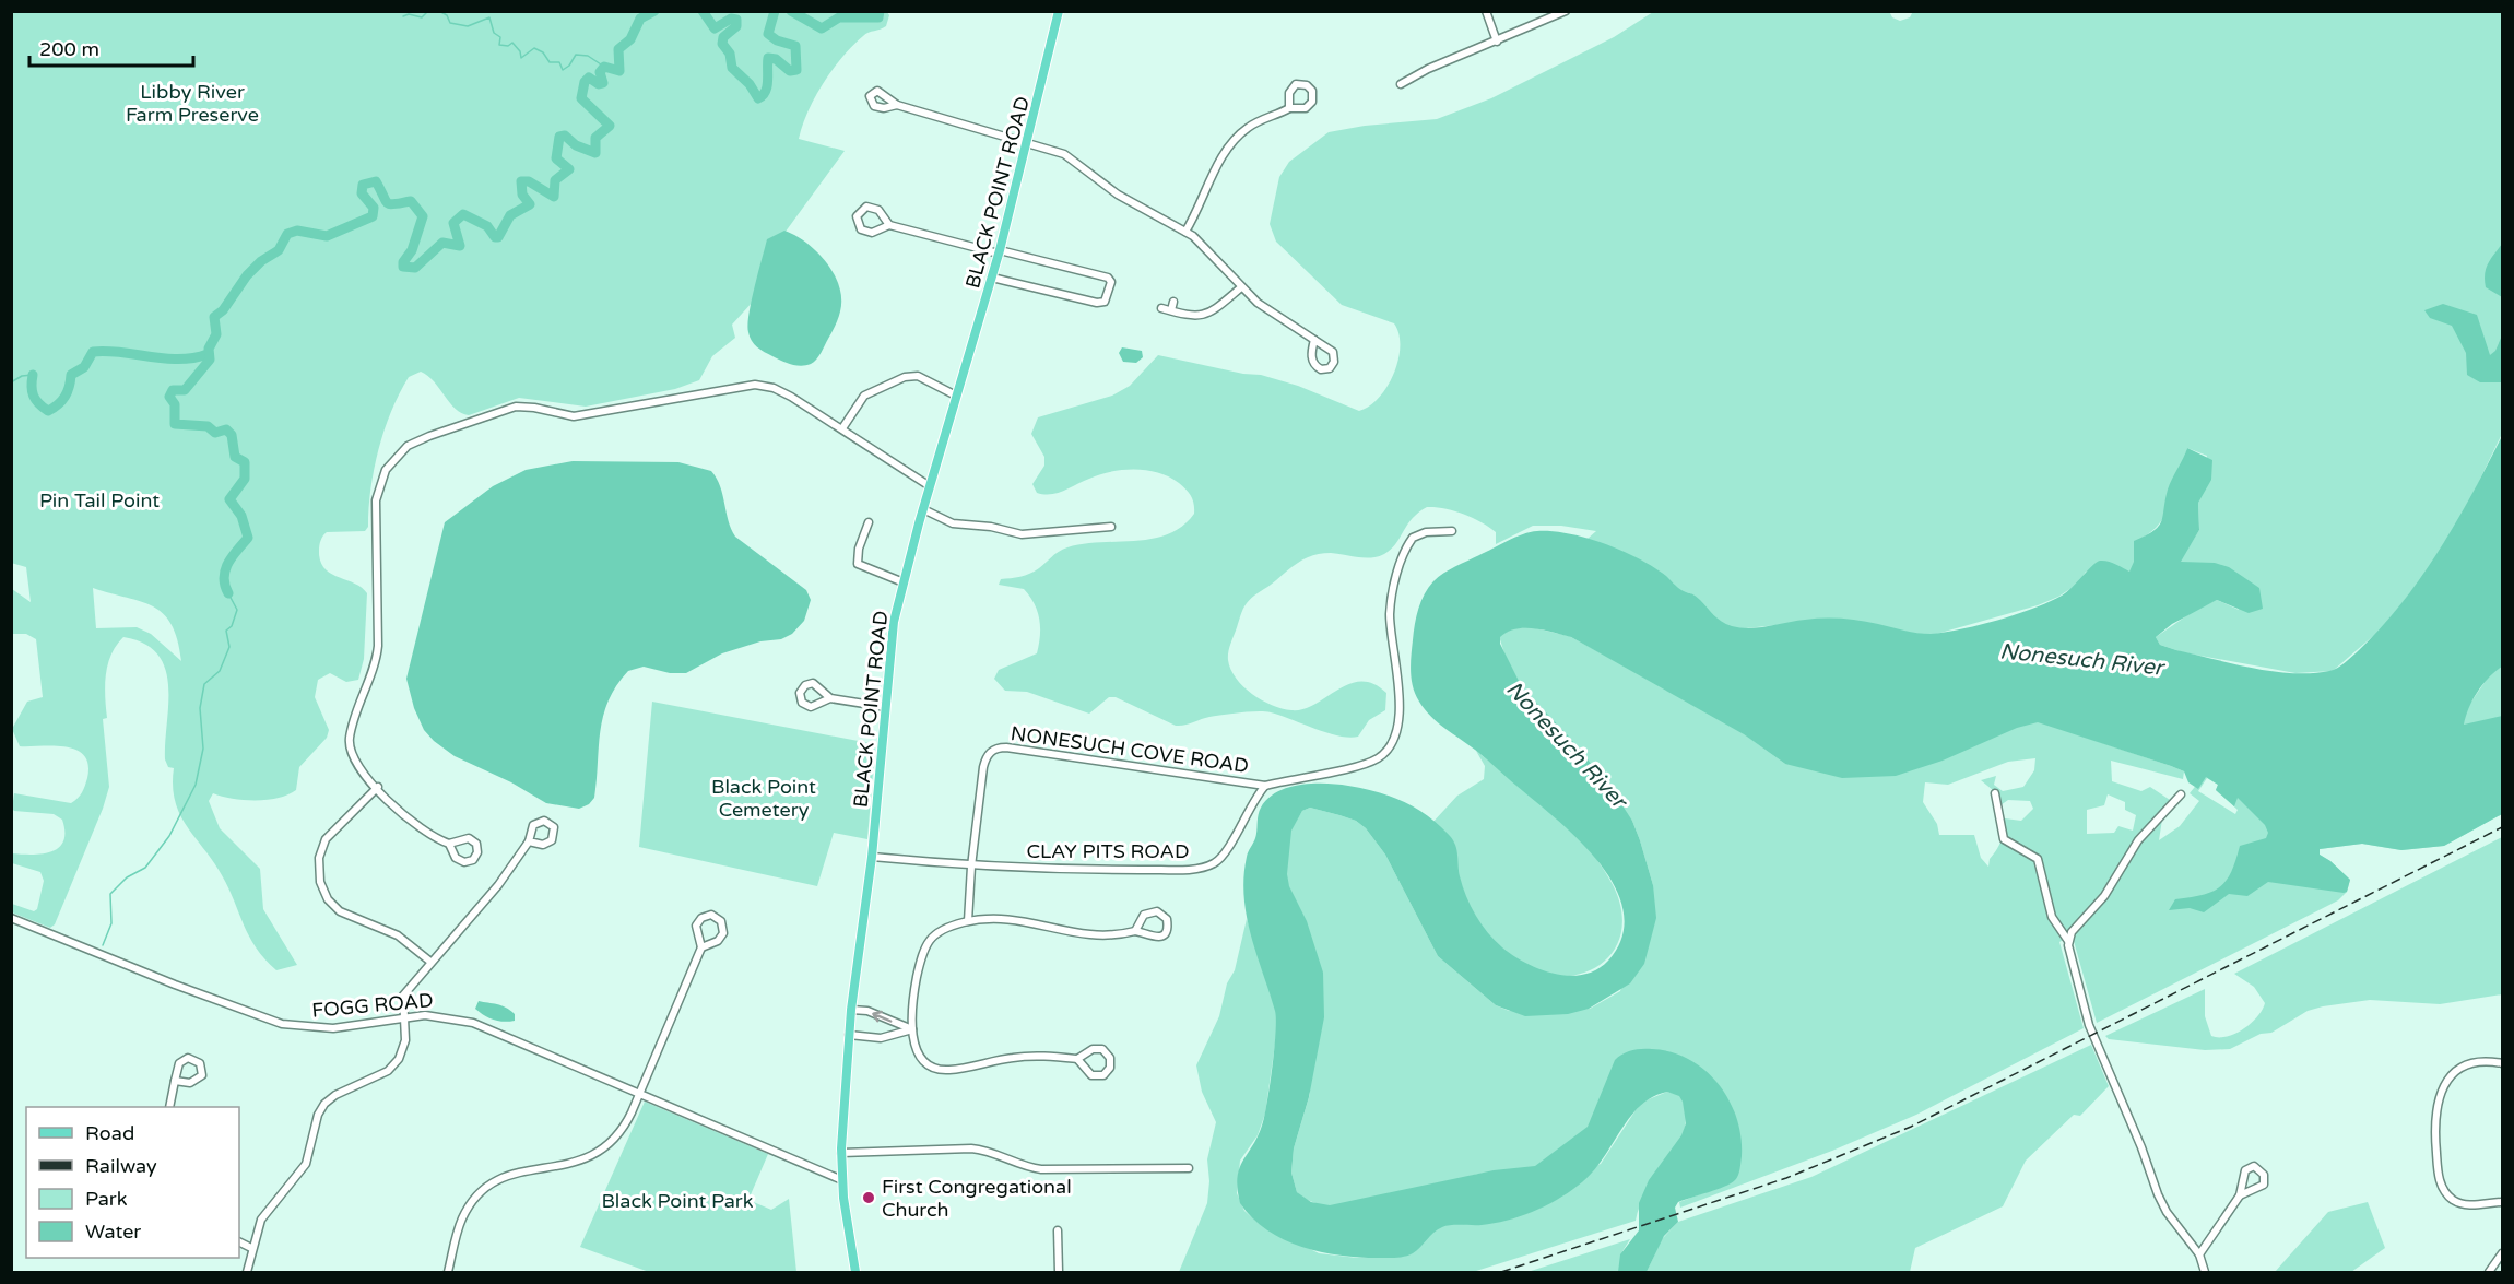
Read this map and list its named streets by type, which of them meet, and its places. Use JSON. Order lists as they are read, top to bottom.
{
  "streets": {
    "main road": ["BLACK POINT ROAD"],
    "street": ["NONESUCH COVE ROAD", "CLAY PITS ROAD", "FOGG ROAD"]
  },
  "crossings": [
    ["BLACK POINT ROAD", "CLAY PITS ROAD"],
    ["BLACK POINT ROAD", "FOGG ROAD"],
    ["NONESUCH COVE ROAD", "CLAY PITS ROAD"]
  ],
  "water": ["Nonesuch River"],
  "parks": [
    "Libby River Farm Preserve",
    "Pin Tail Point",
    "Black Point Cemetery",
    "Black Point Park"
  ],
  "places": ["First Congregational Church"],
  "legend": [
    "Road",
    "Railway",
    "Park",
    "Water"
  ],
  "scale_bar": "200 m"
}
